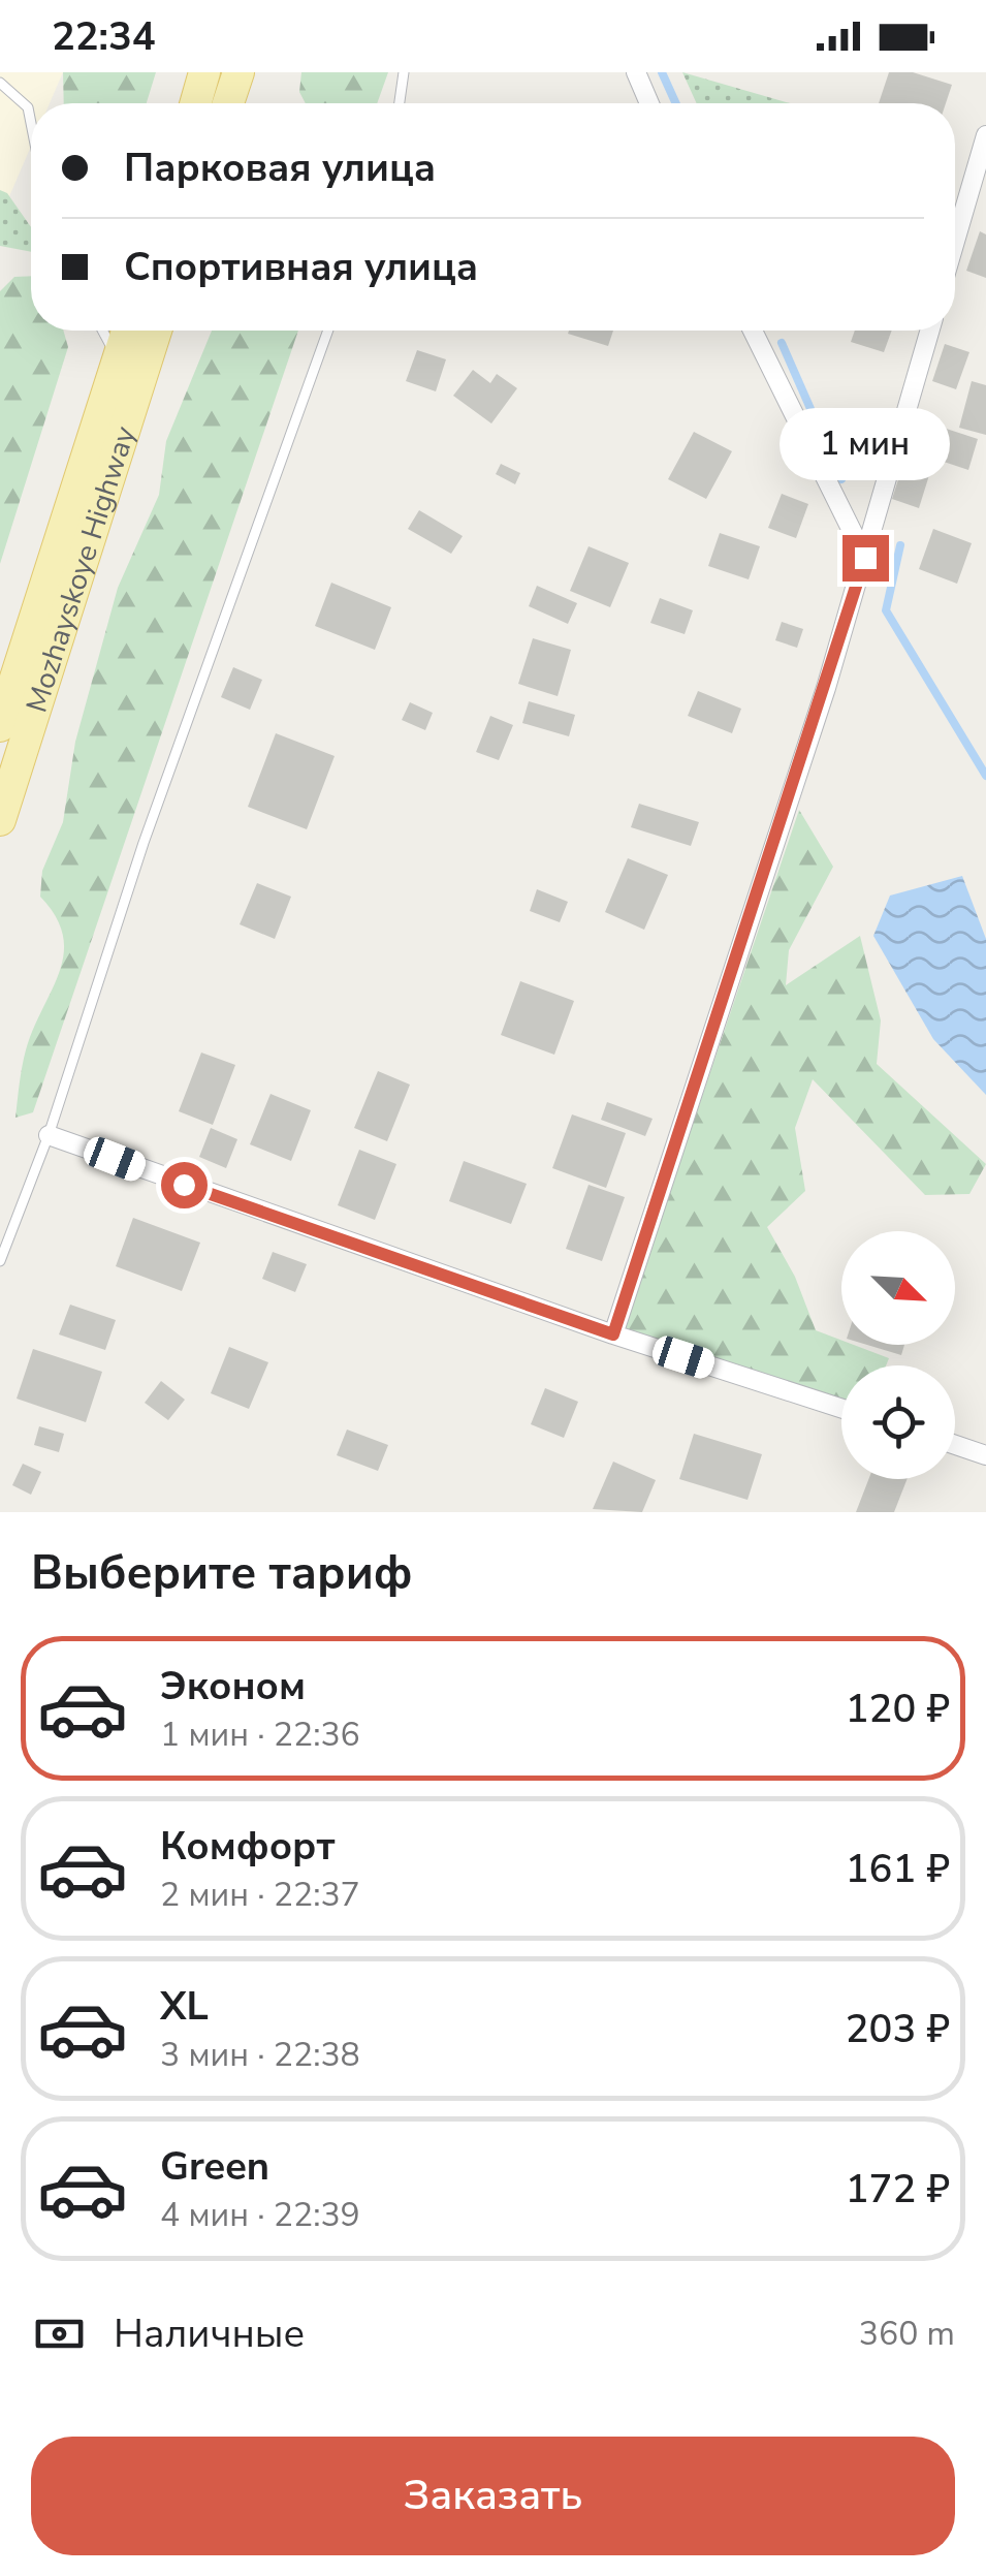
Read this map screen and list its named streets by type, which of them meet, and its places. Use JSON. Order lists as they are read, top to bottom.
{
  "streets": {
    "main road": ["Mozhayskoye Highway"]
  },
  "north": "bottom right",
  "page": {
    "status": "22:34",
    "banner": ["Парковая улица", "Спортивная улица"],
    "bubble": "1 мин",
    "heading": "Выберите тариф",
    "list": [
      {
        "name": "Эконом",
        "note": "1 мин · 22:36",
        "value": "120 ₽"
      },
      {
        "name": "Комфорт",
        "note": "2 мин · 22:37",
        "value": "161 ₽"
      },
      {
        "name": "XL",
        "note": "3 мин · 22:38",
        "value": "203 ₽"
      },
      {
        "name": "Green",
        "note": "4 мин · 22:39",
        "value": "172 ₽"
      }
    ],
    "pay": ["Наличные", "360 m"],
    "buttons": "Заказать"
  }
}
